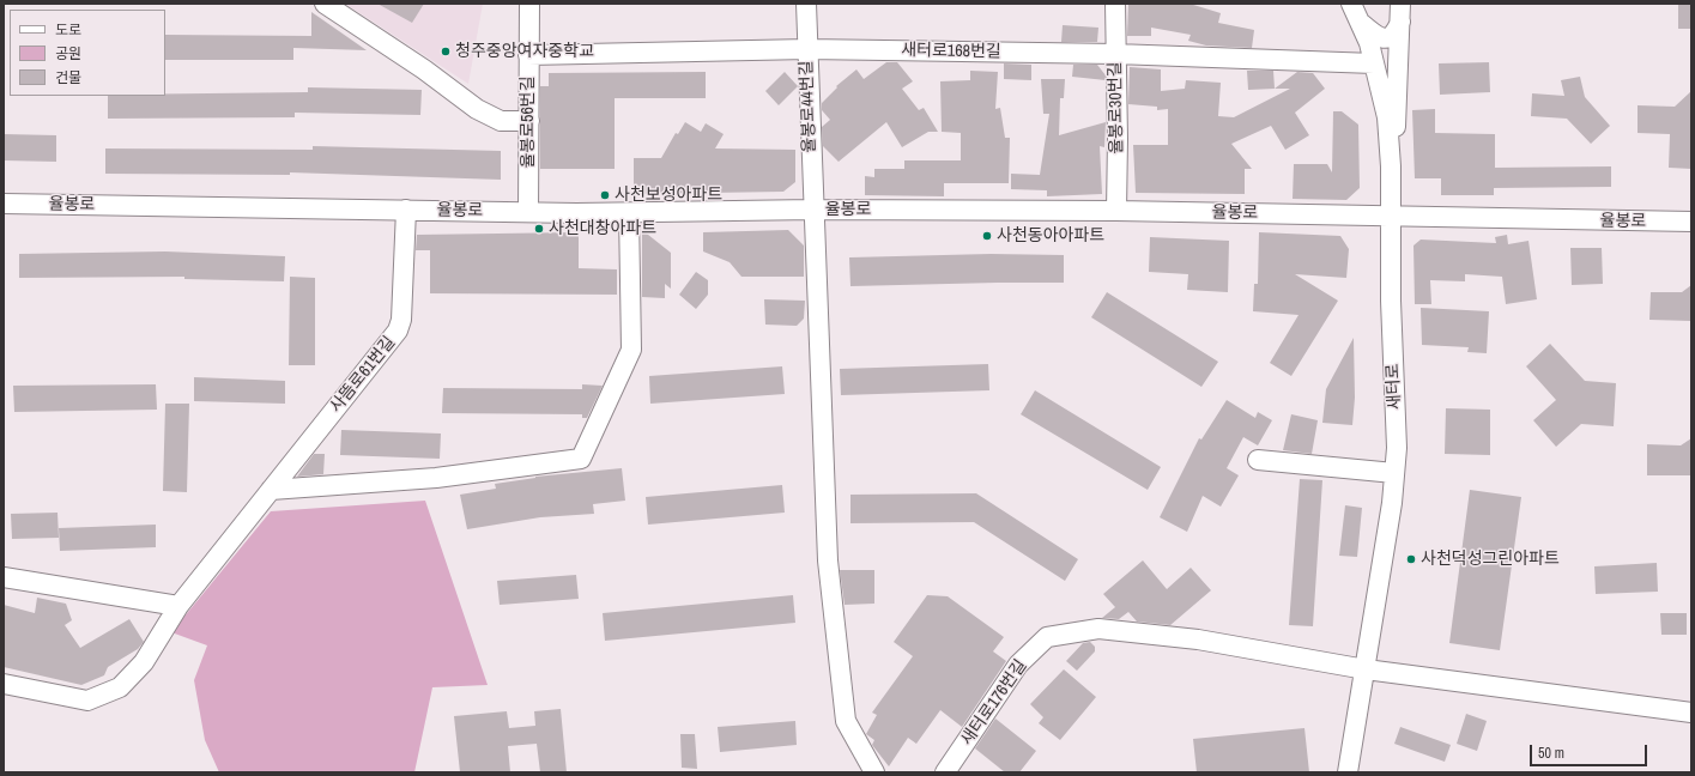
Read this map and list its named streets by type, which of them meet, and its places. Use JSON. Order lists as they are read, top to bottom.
{
  "streets": {
    "street": [
      "새터로168번길",
      "율봉로44번길",
      "율봉로30번길",
      "율봉로56번길",
      "율봉로",
      "사뜸로61번길",
      "새터로",
      "새터로176번길"
    ]
  },
  "crossings": [
    ["새터로168번길", "율봉로44번길"],
    ["새터로168번길", "율봉로30번길"],
    ["새터로168번길", "율봉로56번길"],
    ["새터로168번길", "새터로"],
    ["율봉로44번길", "율봉로"],
    ["율봉로30번길", "율봉로"],
    ["율봉로56번길", "율봉로"],
    ["율봉로", "사뜸로61번길"],
    ["율봉로", "새터로"],
    ["새터로", "새터로176번길"]
  ],
  "places": [
    "청주중앙여자중학교",
    "사천보성아파트",
    "사천대창아파트",
    "사천동아아파트",
    "사천덕성그린아파트"
  ],
  "legend": ["도로", "공원", "건물"],
  "scale_bar": "50 m"
}
